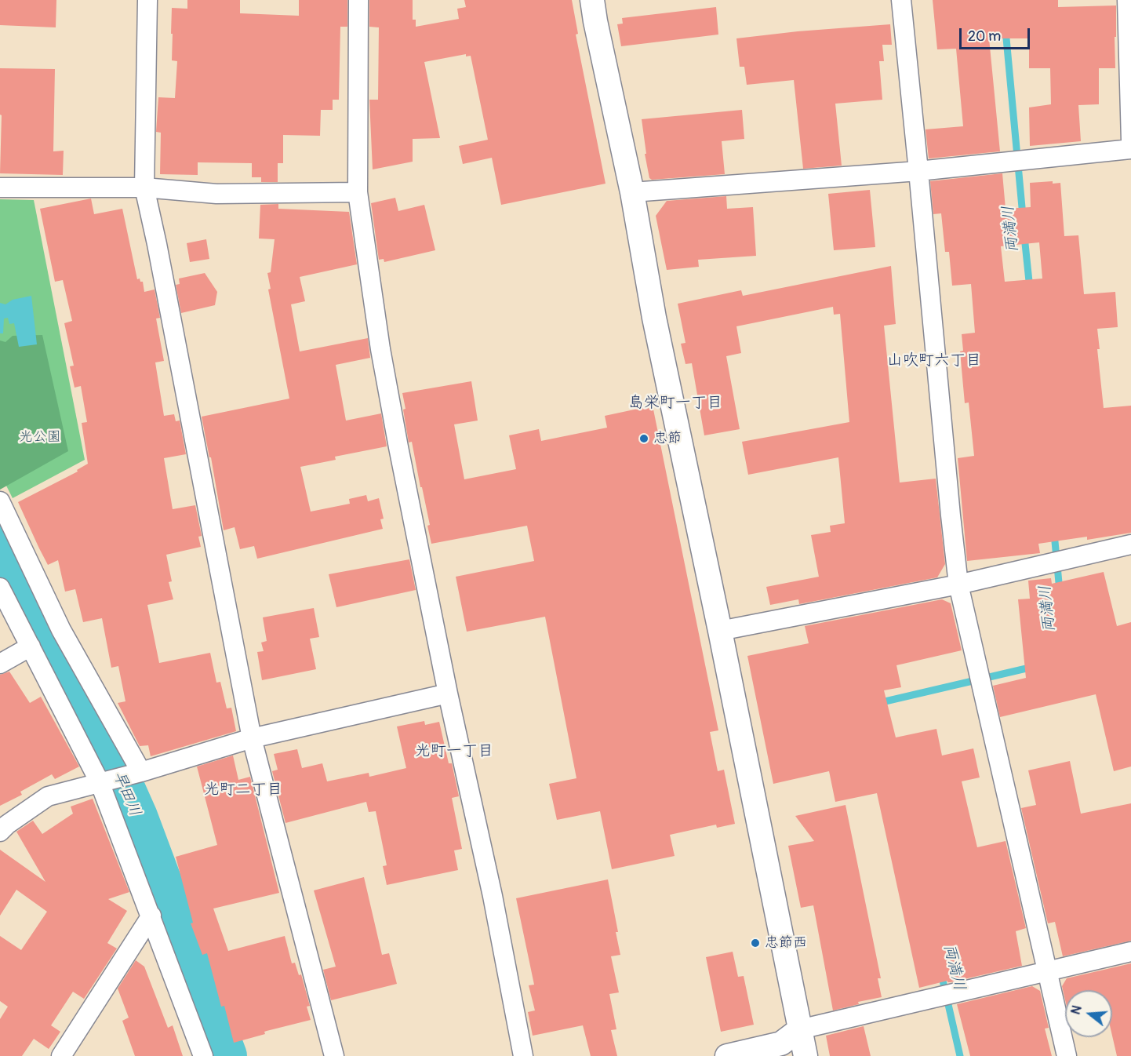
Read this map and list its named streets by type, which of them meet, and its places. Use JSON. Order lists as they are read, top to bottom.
{
  "districts": [
    "山吹町六丁目",
    "島栄町一丁目",
    "光町一丁目",
    "光町二丁目"
  ],
  "water": ["両満川", "早田川"],
  "parks": ["光公園"],
  "places": ["忠節", "忠節西"],
  "scale_bar": "20 m",
  "north": "left"
}
